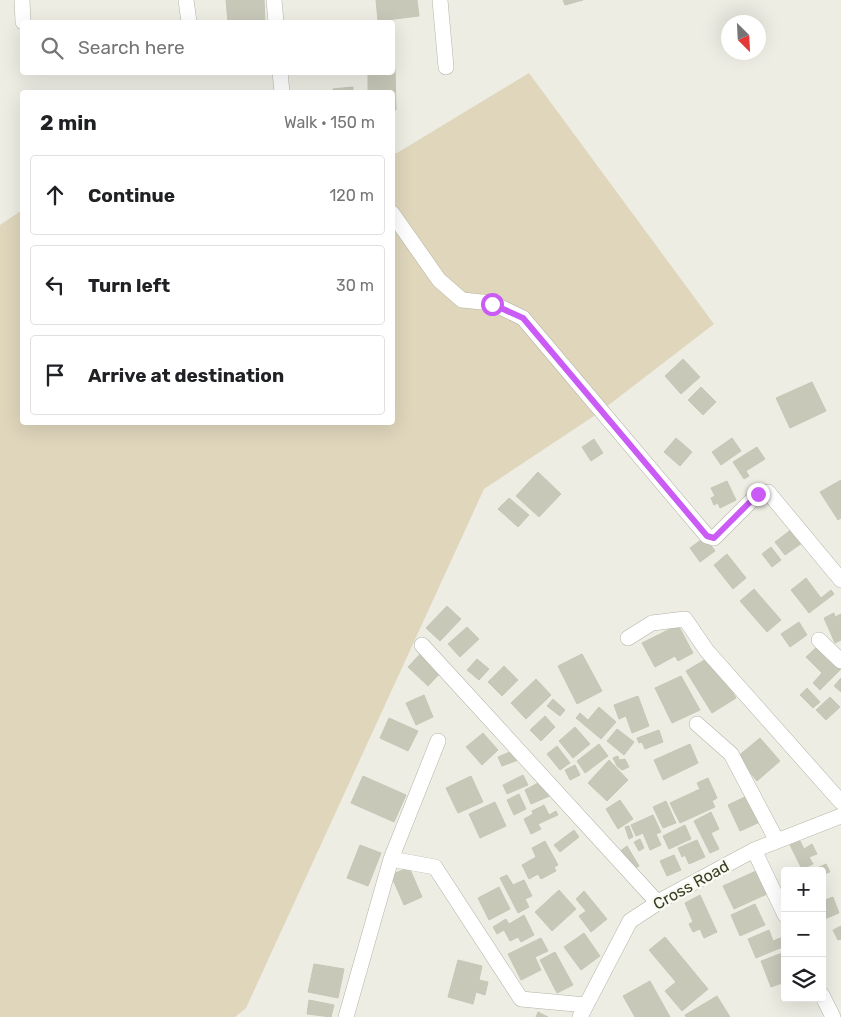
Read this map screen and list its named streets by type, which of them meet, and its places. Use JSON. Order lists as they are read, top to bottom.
{
  "streets": {
    "street": ["Cross Road"]
  },
  "north": "bottom right",
  "page": {
    "search": "Search here",
    "heading": ["2 min", "Walk · 150 m"],
    "list": [
      ["Continue", "120 m"],
      ["Turn left", "30 m"],
      "Arrive at destination"
    ],
    "map_buttons": ["+", "−"]
  }
}
